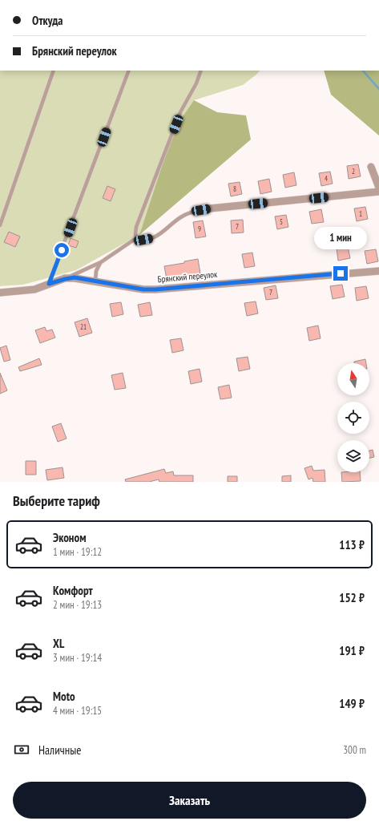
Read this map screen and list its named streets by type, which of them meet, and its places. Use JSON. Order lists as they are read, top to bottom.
{
  "streets": {
    "street": ["Брянский переулок"]
  },
  "house_numbers": [
    "2",
    "4",
    "8",
    "1",
    "5",
    "7",
    "9",
    "7",
    "21"
  ],
  "north": "top",
  "page": {
    "banner": ["Откуда", "Брянский переулок"],
    "bubble": "1 мин",
    "heading": "Выберите тариф",
    "list": [
      {
        "name": "Эконом",
        "note": "1 мин · 19:12",
        "value": "113 ₽"
      },
      {
        "name": "Комфорт",
        "note": "2 мин · 19:13",
        "value": "152 ₽"
      },
      {
        "name": "XL",
        "note": "3 мин · 19:14",
        "value": "191 ₽"
      },
      {
        "name": "Moto",
        "note": "4 мин · 19:15",
        "value": "149 ₽"
      }
    ],
    "pay": ["Наличные", "300 m"],
    "buttons": "Заказать"
  }
}
